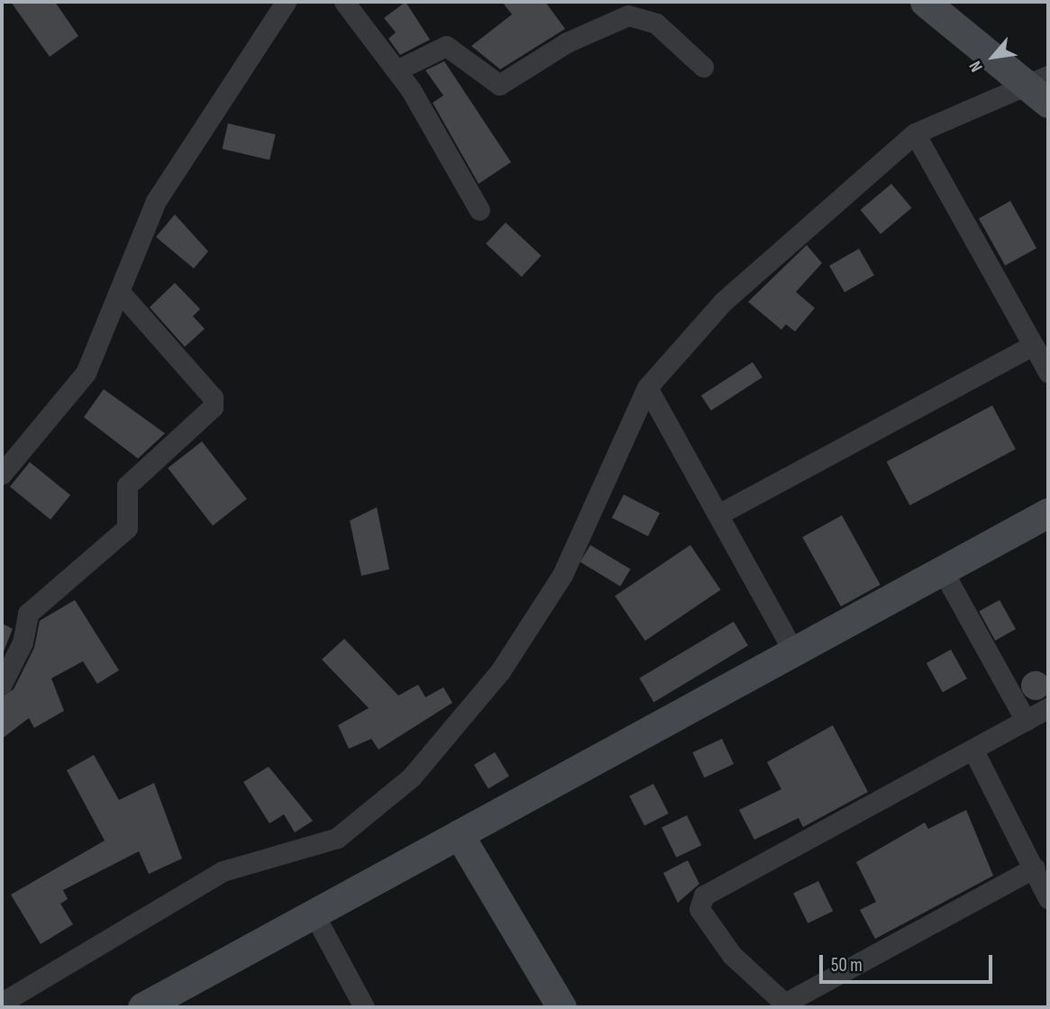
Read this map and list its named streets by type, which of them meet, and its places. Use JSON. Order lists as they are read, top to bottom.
{
  "scale_bar": "50 m",
  "north": "bottom left"
}
